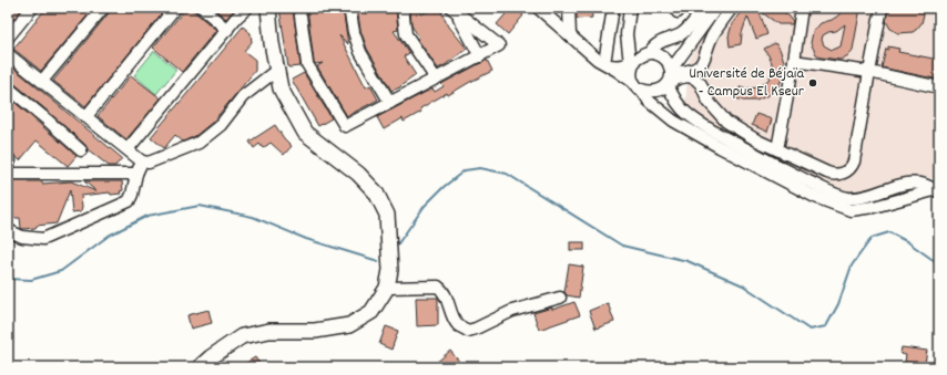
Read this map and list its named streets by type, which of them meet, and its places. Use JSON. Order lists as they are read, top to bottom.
{
  "places": ["Université de Béjaïa - Campus El Kseur"]
}
